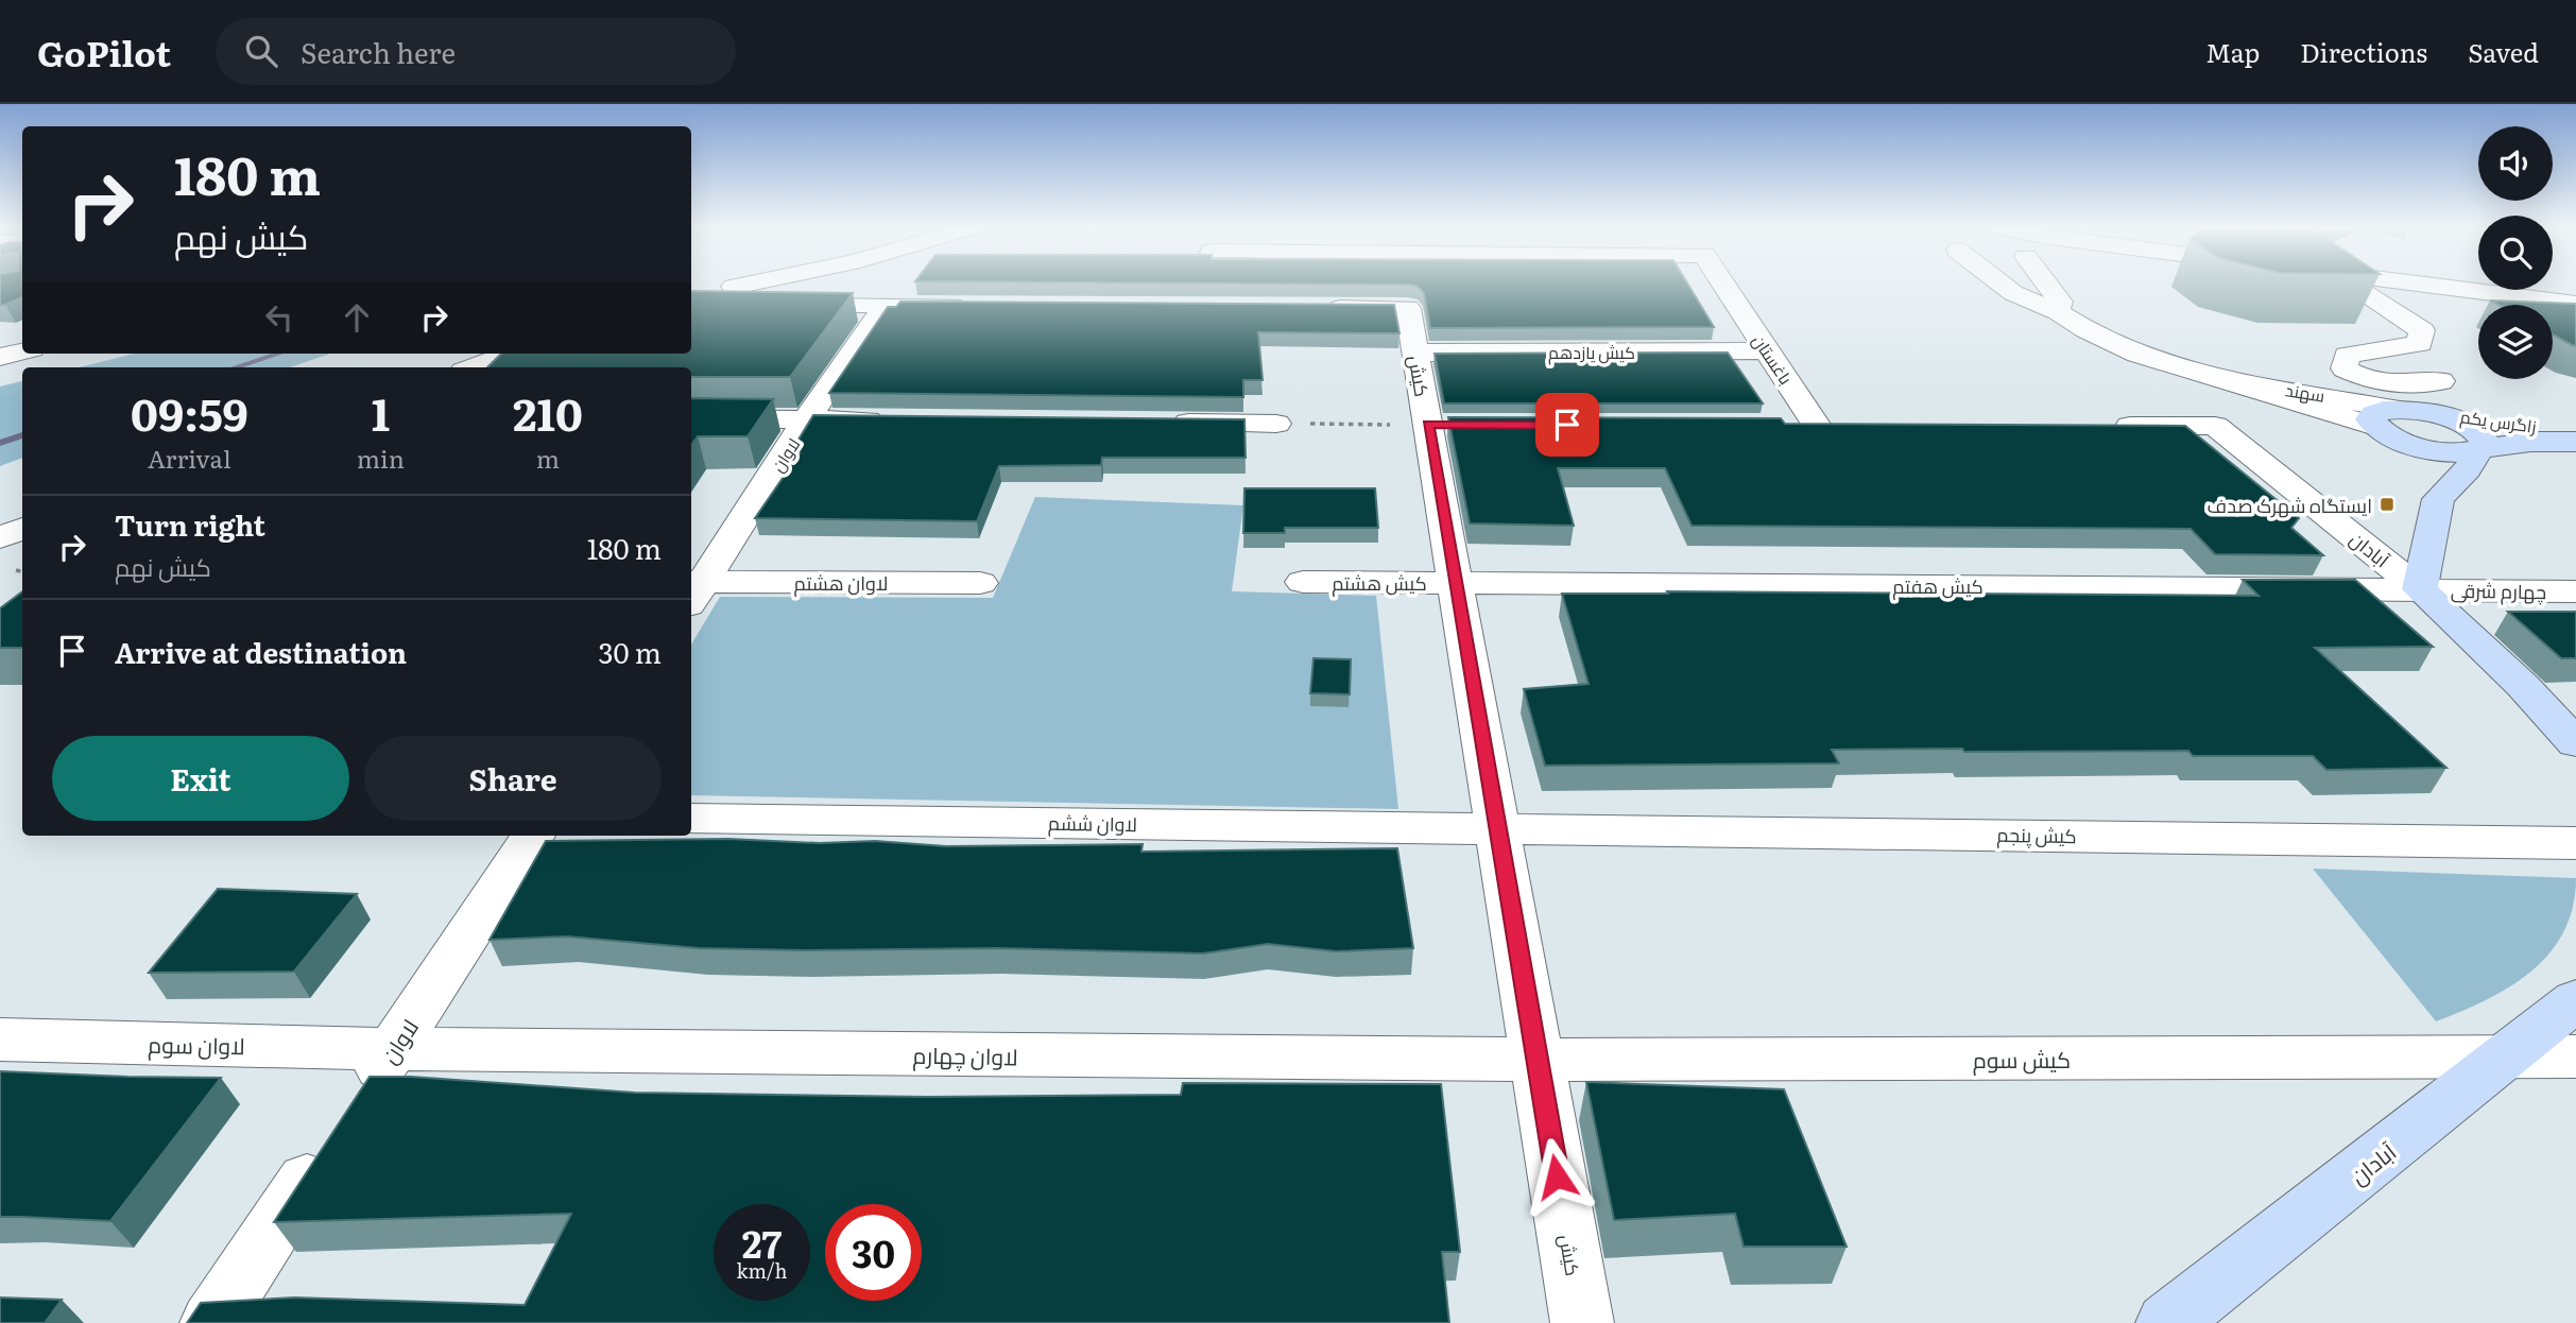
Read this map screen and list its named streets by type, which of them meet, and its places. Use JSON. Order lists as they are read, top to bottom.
{
  "streets": {
    "main road": ["زاگرس یکم", "آبادان"],
    "street": [
      "کیش یازدهم",
      "باغستان",
      "کیش",
      "سهند",
      "لاوان",
      "لاوان هشتم",
      "کیش هشتم",
      "کیش هفتم",
      "چهارم شرقی",
      "لاوان ششم",
      "کیش پنجم",
      "لاوان سوم",
      "لاوان چهارم",
      "کیش سوم"
    ]
  },
  "crossings": [
    ["کیش یازدهم", "باغستان"],
    ["کیش یازدهم", "کیش"],
    ["کیش", "کیش هشتم"],
    ["کیش", "کیش هفتم"],
    ["کیش", "لاوان ششم"],
    ["کیش", "کیش پنجم"],
    ["کیش", "لاوان چهارم"],
    ["کیش", "کیش سوم"],
    ["سهند", "زاگرس یکم"],
    ["لاوان", "لاوان هشتم"],
    ["لاوان", "لاوان سوم"],
    ["لاوان", "لاوان چهارم"],
    ["آبادان", "کیش هفتم"],
    ["آبادان", "چهارم شرقی"],
    ["آبادان", "کیش سوم"],
    ["کیش هشتم", "کیش هفتم"],
    ["کیش هفتم", "چهارم شرقی"],
    ["لاوان ششم", "کیش پنجم"],
    ["لاوان سوم", "لاوان چهارم"],
    ["لاوان چهارم", "کیش سوم"]
  ],
  "places": {
    "transit": ["ایستگاه شهرک صدف"]
  },
  "page": {
    "header": "GoPilot",
    "search": "Search here",
    "nav": ["Map", "Directions", "Saved"],
    "turn": ["180 m", "کیش نهم"],
    "eta": [
      "09:59",
      "Arrival",
      "1",
      "min",
      "210",
      "m"
    ],
    "list": [
      {
        "name": "Turn right",
        "note": "کیش نهم",
        "value": "180 m"
      },
      {
        "name": "Arrive at destination",
        "value": "30 m"
      }
    ],
    "buttons": ["Exit", "Share"],
    "speed": "27 km/h",
    "limit": "30"
  }
}
